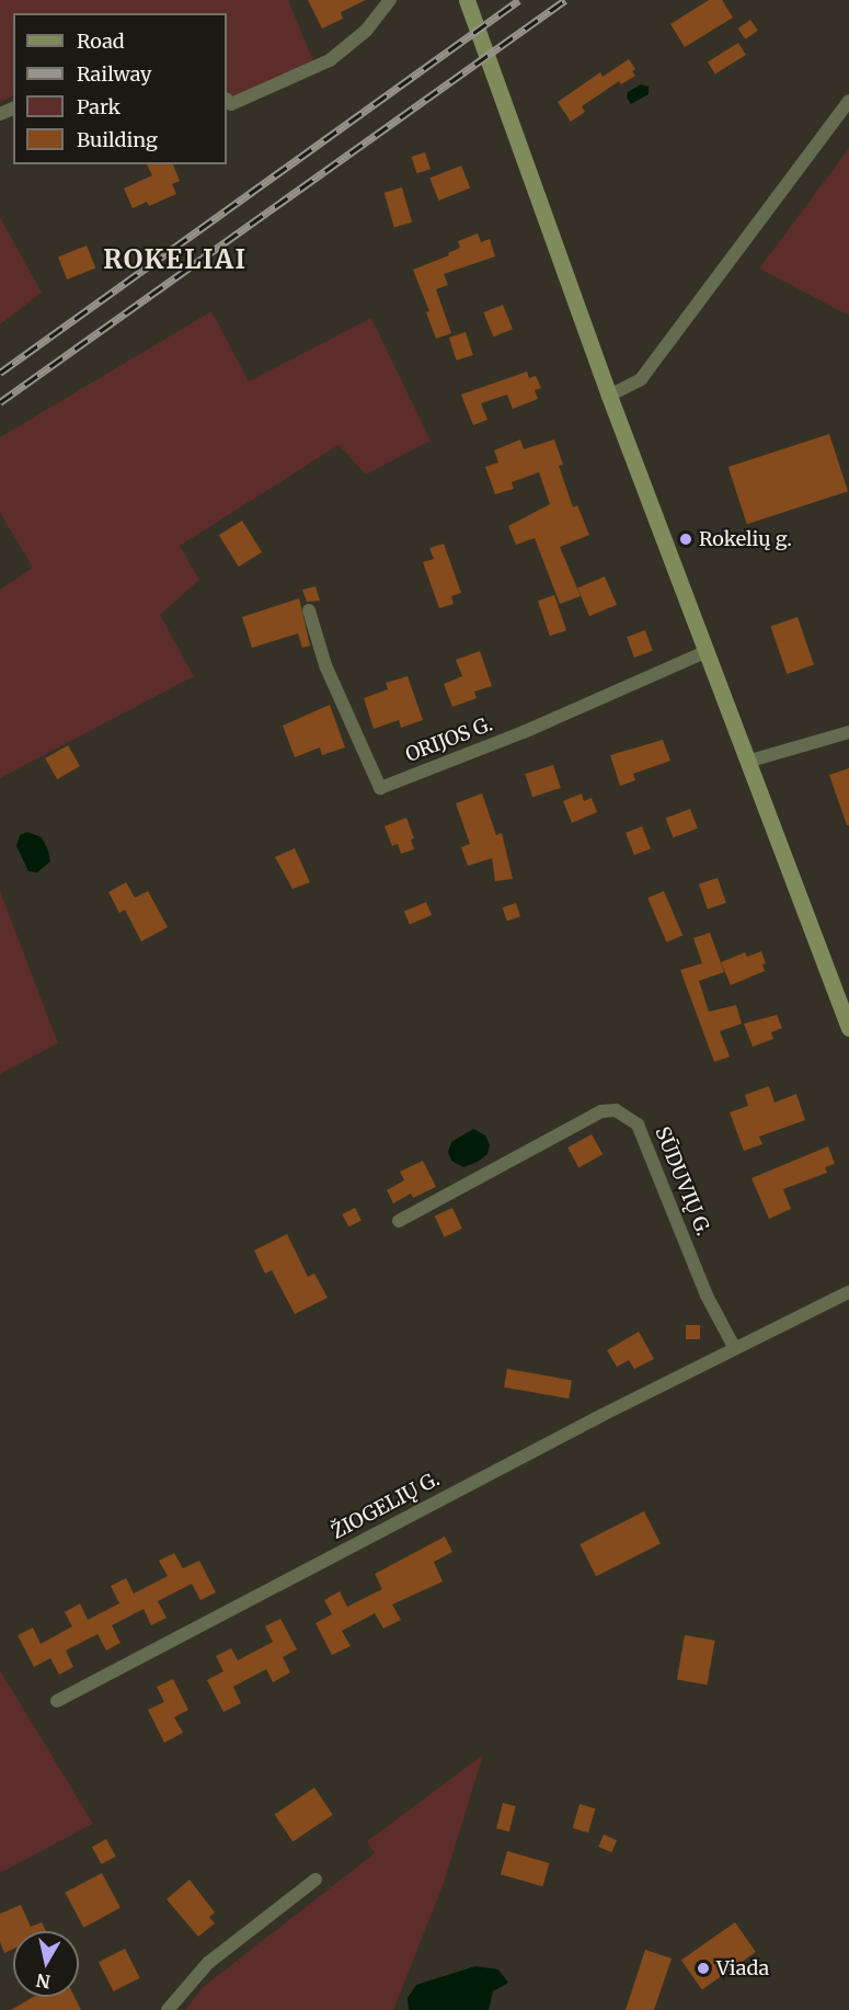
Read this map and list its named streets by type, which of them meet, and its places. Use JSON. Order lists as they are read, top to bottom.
{
  "streets": {
    "street": ["ORIJOS G.", "SŪDUVIŲ G.", "ŽIOGELIŲ G."]
  },
  "crossings": [
    ["SŪDUVIŲ G.", "ŽIOGELIŲ G."]
  ],
  "districts": ["ROKELIAI"],
  "places": ["Rokelių g.", "Viada"],
  "legend": [
    "Road",
    "Railway",
    "Park",
    "Building"
  ],
  "north": "bottom"
}
